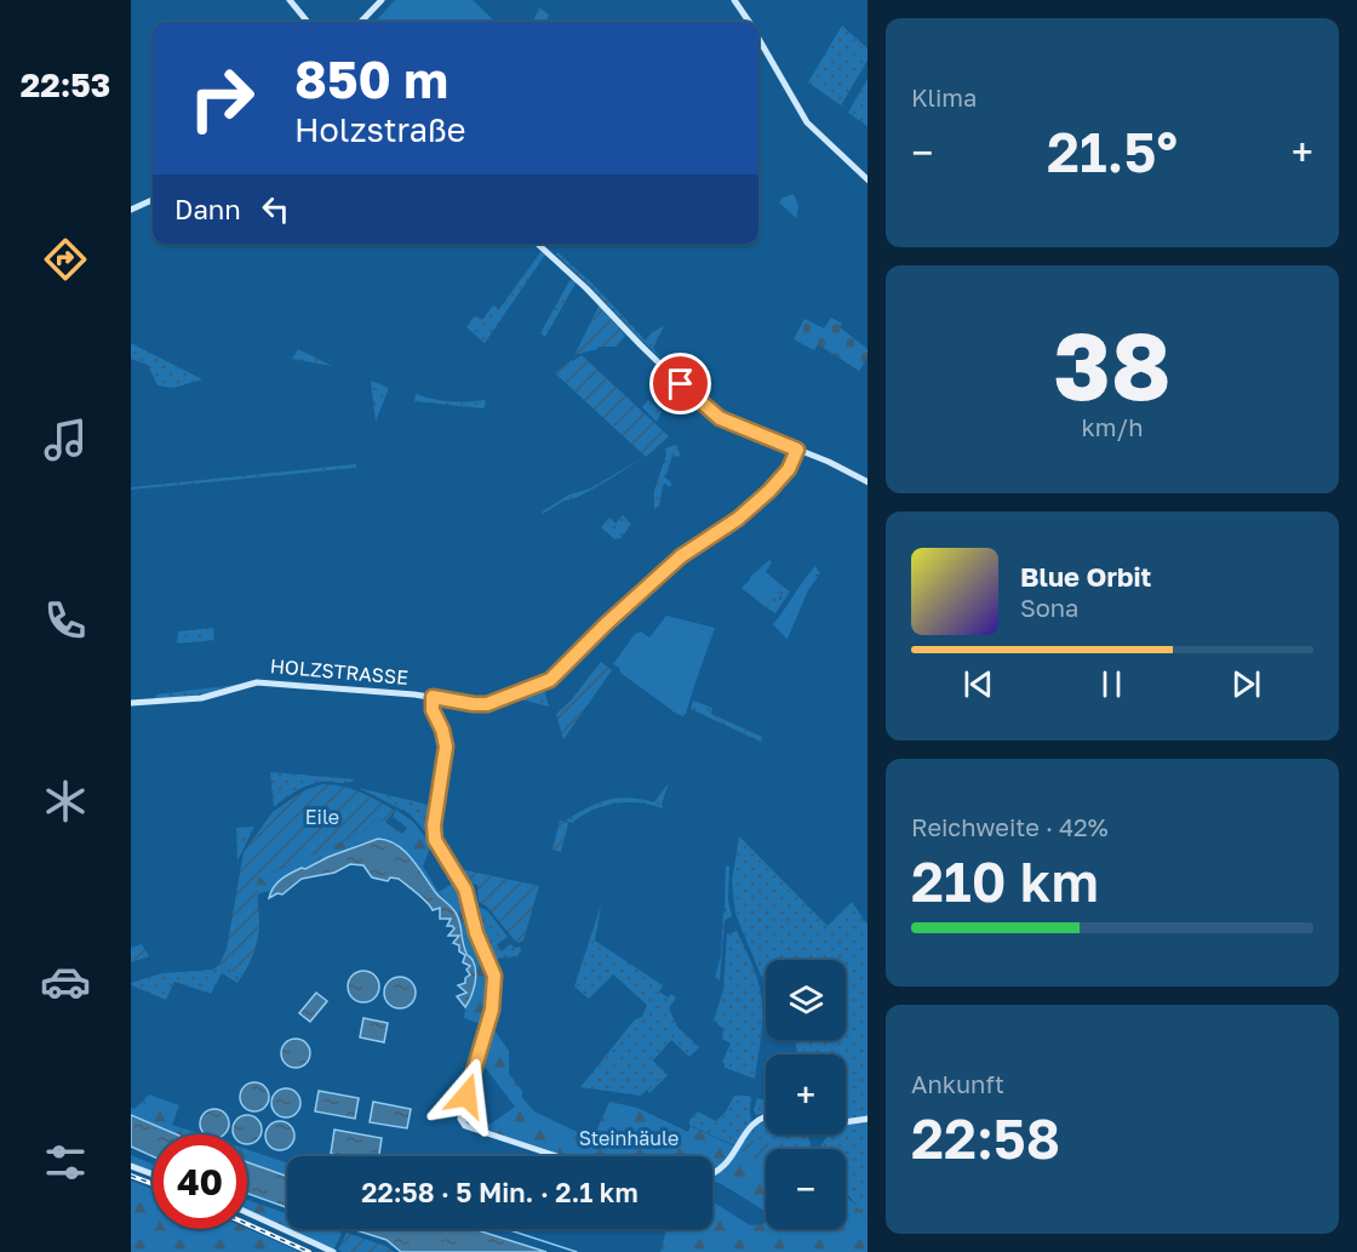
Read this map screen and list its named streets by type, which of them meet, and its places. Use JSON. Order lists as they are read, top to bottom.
{
  "streets": {
    "street": ["HOLZSTRASSE"]
  },
  "parks": ["Eile", "Steinhäule"],
  "page": {
    "tabs": "22:53",
    "tile": [
      "Klima",
      ["38", "km/h"],
      ["Reichweite · 42%", "210 km"],
      ["Ankunft", "22:58"]
    ],
    "turn": ["850 m", "Holzstraße"],
    "heat": ["−", "21.5°", "+"],
    "then": "Dann",
    "song": ["Blue Orbit", "Sona"],
    "map_buttons": ["+", "−"],
    "limit": "40",
    "trip": "22:58 · 5 Min. · 2.1 km"
  }
}
